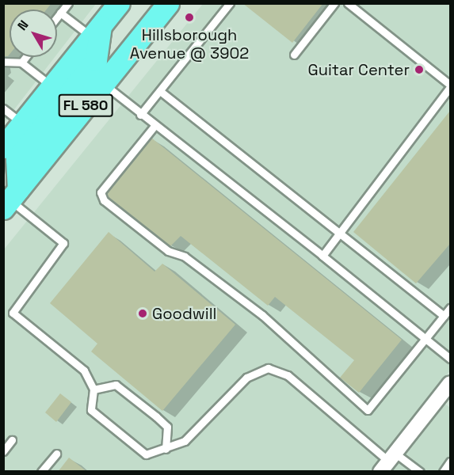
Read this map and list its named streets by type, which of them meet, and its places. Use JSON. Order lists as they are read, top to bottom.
{
  "streets": {
    "main road": ["FL 580"]
  },
  "places": ["Hillsborough Avenue @ 3902", "Guitar Center", "Goodwill"],
  "north": "top left"
}
